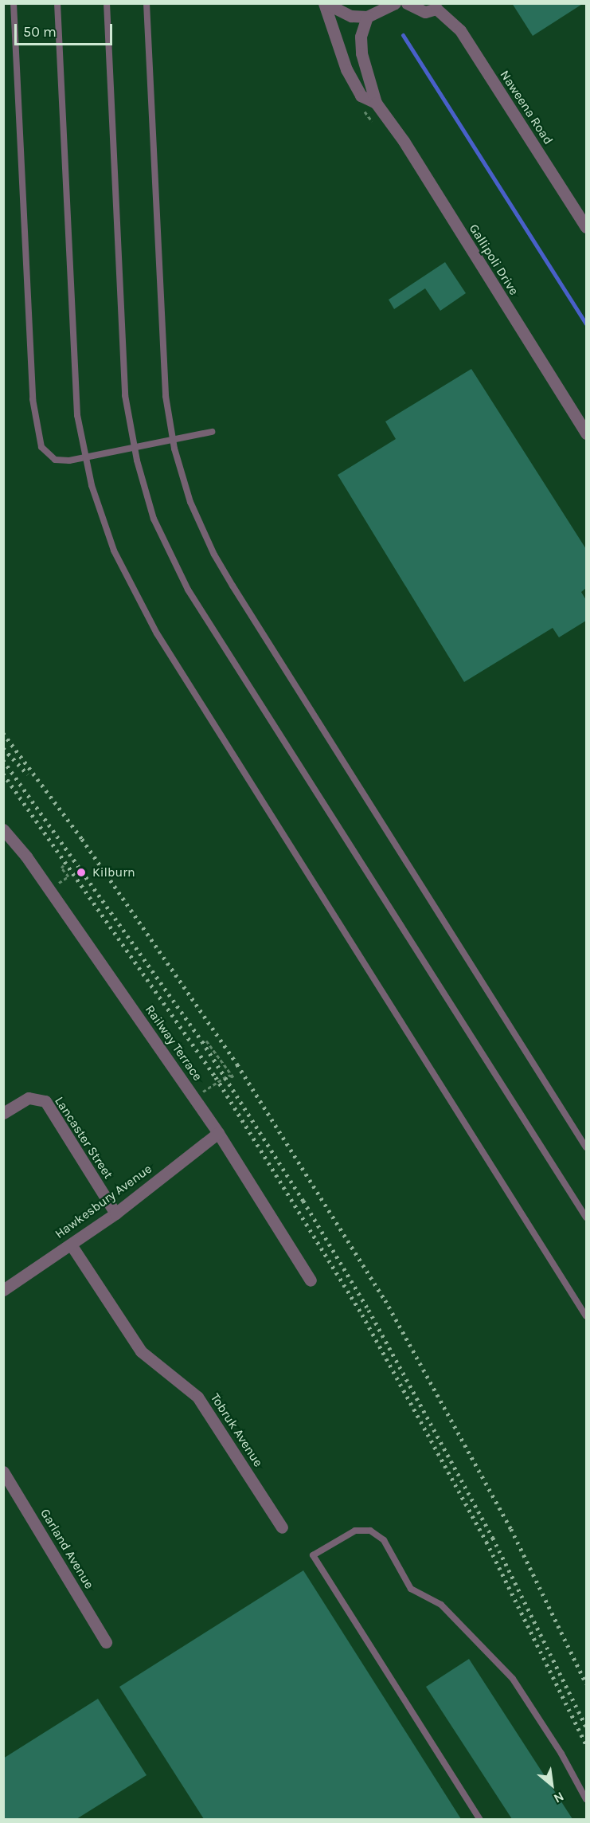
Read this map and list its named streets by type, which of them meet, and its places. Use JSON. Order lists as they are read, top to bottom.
{
  "streets": {
    "street": [
      "Naweena Road",
      "Gallipoli Drive",
      "Railway Terrace",
      "Lancaster Street",
      "Hawkesbury Avenue",
      "Tobruk Avenue",
      "Garland Avenue"
    ]
  },
  "crossings": [
    ["Railway Terrace", "Hawkesbury Avenue"],
    ["Lancaster Street", "Hawkesbury Avenue"],
    ["Hawkesbury Avenue", "Tobruk Avenue"]
  ],
  "places": ["Kilburn"],
  "scale_bar": "50 m",
  "north": "bottom right"
}
